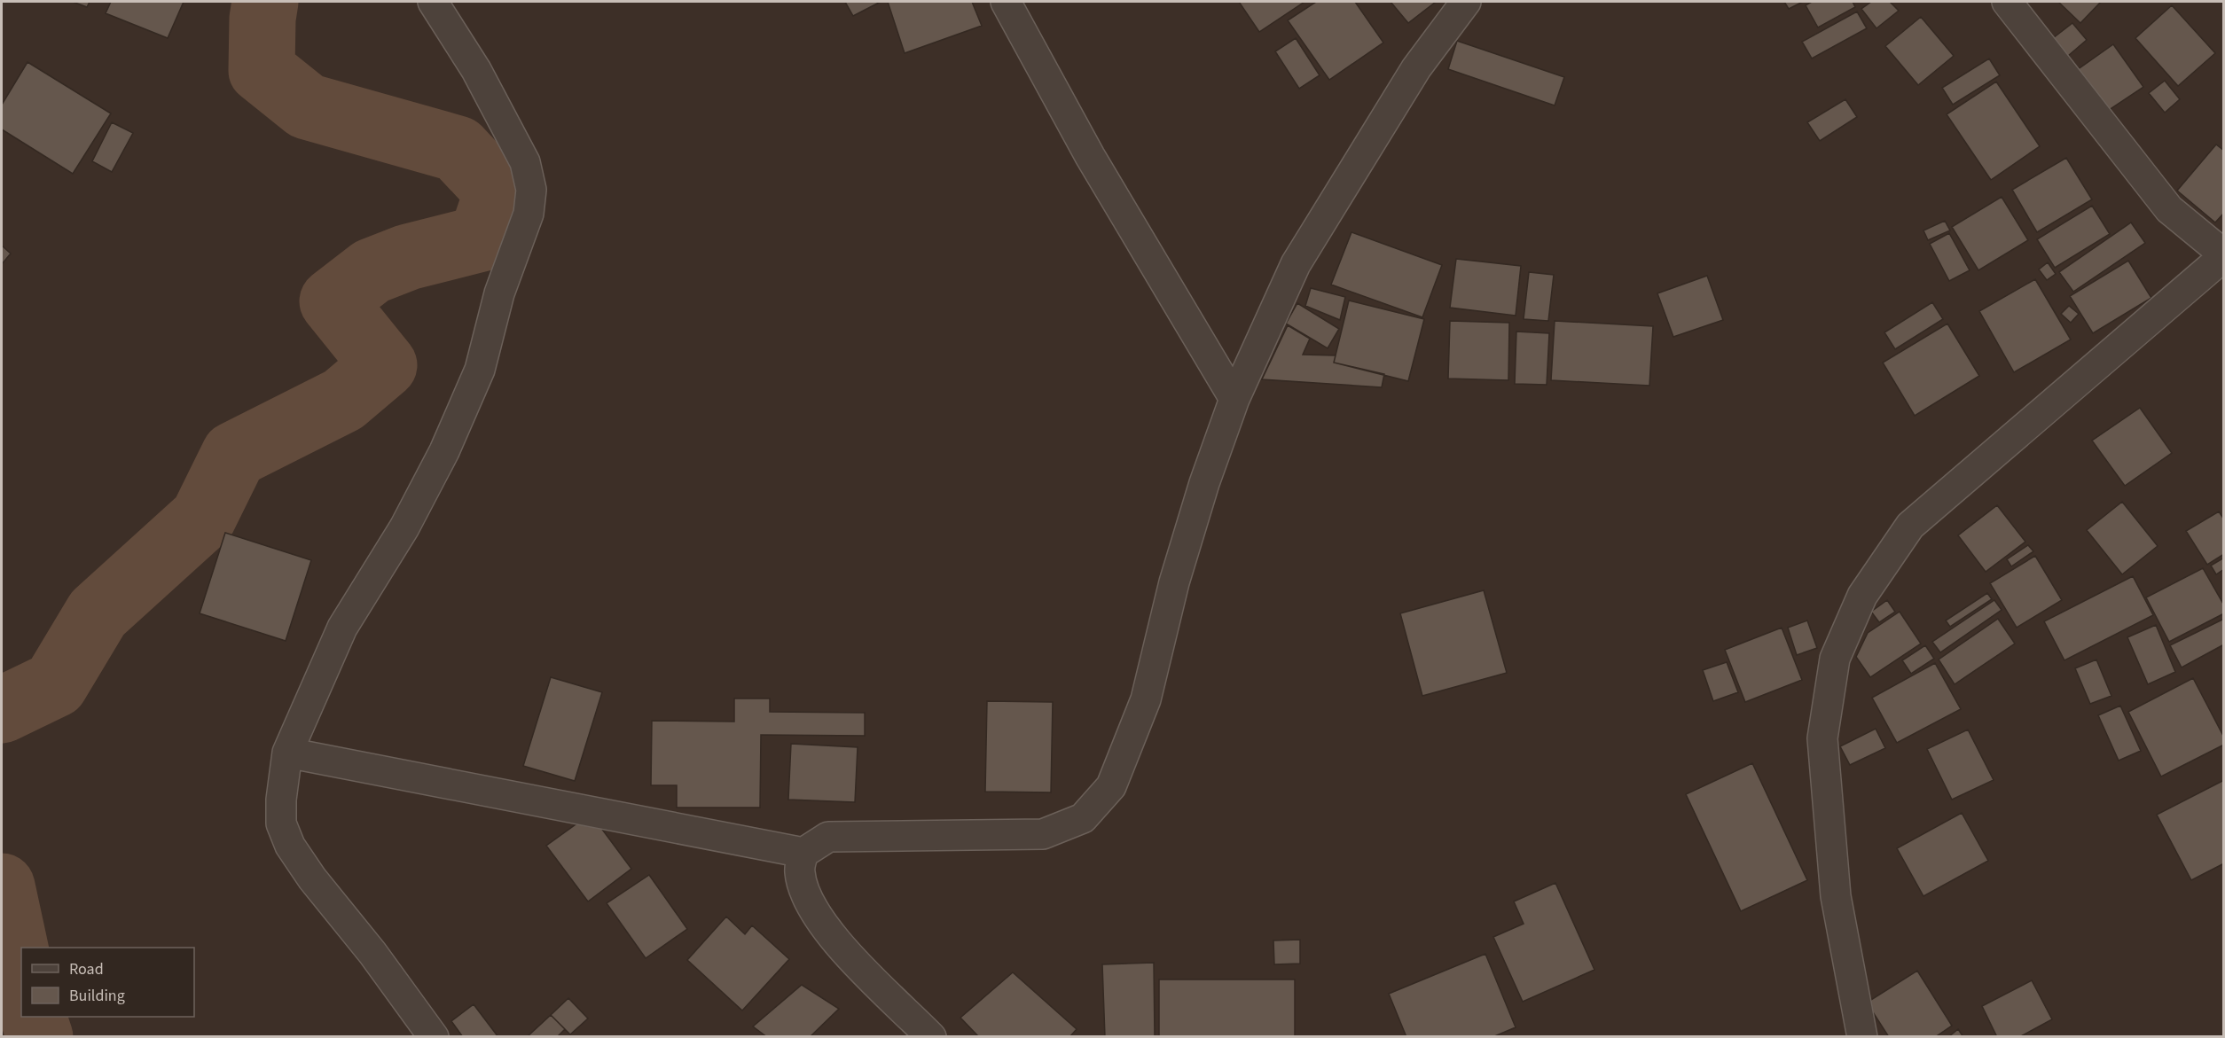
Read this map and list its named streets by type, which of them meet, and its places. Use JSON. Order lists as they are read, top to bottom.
{
  "legend": ["Road", "Building"]
}
